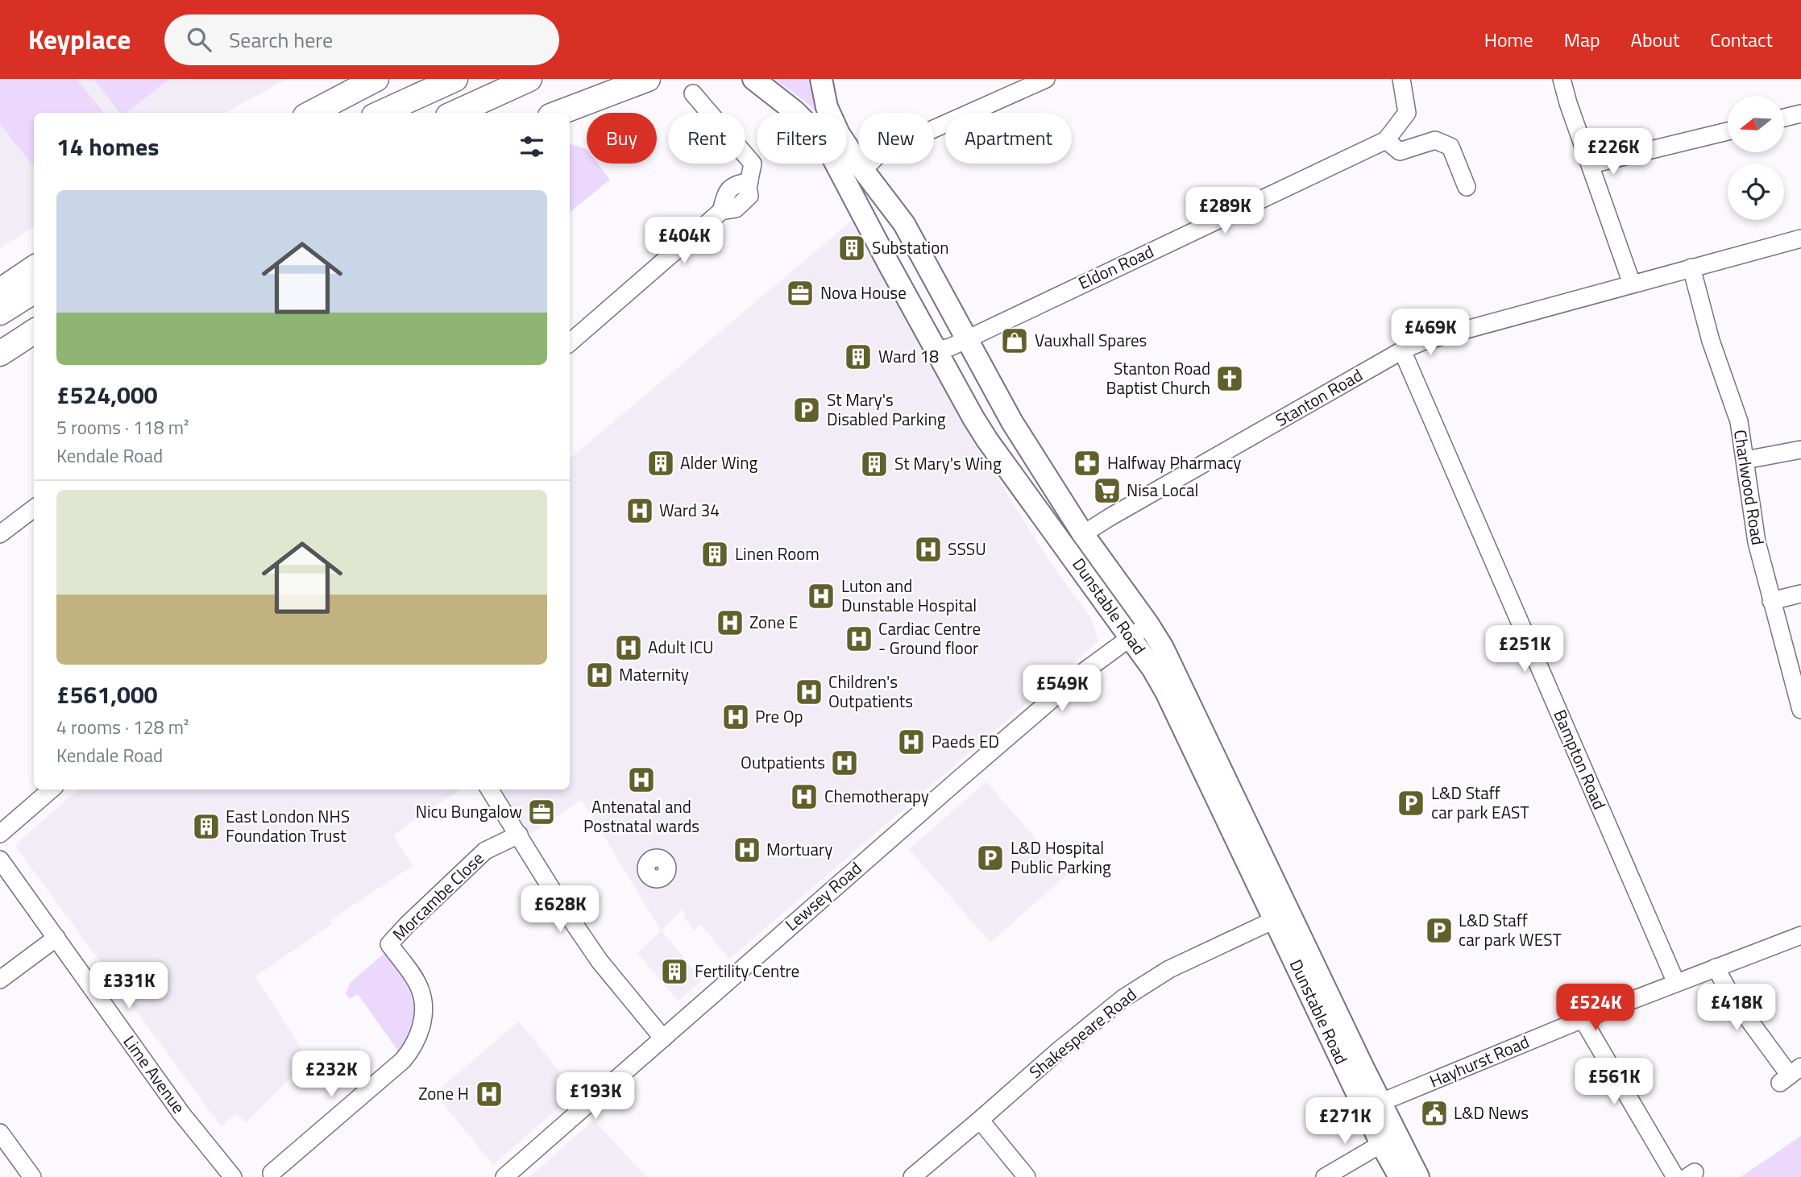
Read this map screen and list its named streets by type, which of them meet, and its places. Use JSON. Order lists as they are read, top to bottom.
{
  "streets": {
    "main road": ["Dunstable Road"],
    "street": [
      "Eldon Road",
      "Stanton Road",
      "Charlwood Road",
      "Bampton Road",
      "Morcambe Close",
      "Lewsey Road",
      "Shakespeare Road",
      "Hayhurst Road",
      "Lime Avenue"
    ]
  },
  "crossings": [
    ["Eldon Road", "Dunstable Road"],
    ["Stanton Road", "Charlwood Road"],
    ["Stanton Road", "Dunstable Road"],
    ["Stanton Road", "Bampton Road"],
    ["Dunstable Road", "Lewsey Road"],
    ["Dunstable Road", "Shakespeare Road"],
    ["Dunstable Road", "Hayhurst Road"],
    ["Bampton Road", "Hayhurst Road"]
  ],
  "places": {
    "building": [
      "Substation",
      "Ward 18",
      "Alder Wing",
      "St Mary's Wing",
      "Linen Room",
      "East London NHS Foundation Trust",
      "Fertility Centre"
    ],
    "office": ["Nova House", "Nicu Bungalow"],
    "shop": ["Vauxhall Spares"],
    "church": ["Stanton Road Baptist Church"],
    "parking": [
      "St Mary's Disabled Parking",
      "L&D Staff car park EAST",
      "L&D Hospital Public Parking",
      "L&D Staff car park WEST"
    ],
    "pharmacy": ["Halfway Pharmacy"],
    "supermarket": ["Nisa Local"],
    "hospital": [
      "Ward 34",
      "SSSU",
      "Luton and Dunstable Hospital",
      "Zone E",
      "Cardiac Centre - Ground floor",
      "Adult ICU",
      "Maternity",
      "Children's Outpatients",
      "Pre Op",
      "Paeds ED",
      "Outpatients",
      "Antenatal and Postnatal wards",
      "Chemotherapy",
      "Mortuary",
      "Zone H"
    ],
    "public building": ["L&D News"]
  },
  "north": "left",
  "page": {
    "header": "Keyplace",
    "search": "Search here",
    "nav": [
      "Home",
      "Map",
      "About",
      "Contact"
    ],
    "chip": [
      "Buy",
      "Rent",
      "Filters",
      "New",
      "Apartment"
    ],
    "heading": "14 homes",
    "price": [
      "£226K",
      "£289K",
      "£404K",
      "£469K",
      "£251K",
      "£549K",
      "£628K",
      "£331K",
      "£524K",
      "£418K",
      "£232K",
      "£561K",
      "£193K",
      "£271K"
    ],
    "list": [
      {
        "name": "£524,000",
        "note": "5 rooms · 118 m² · Kendale Road"
      },
      {
        "name": "£561,000",
        "note": "4 rooms · 128 m² · Kendale Road"
      }
    ]
  }
}
